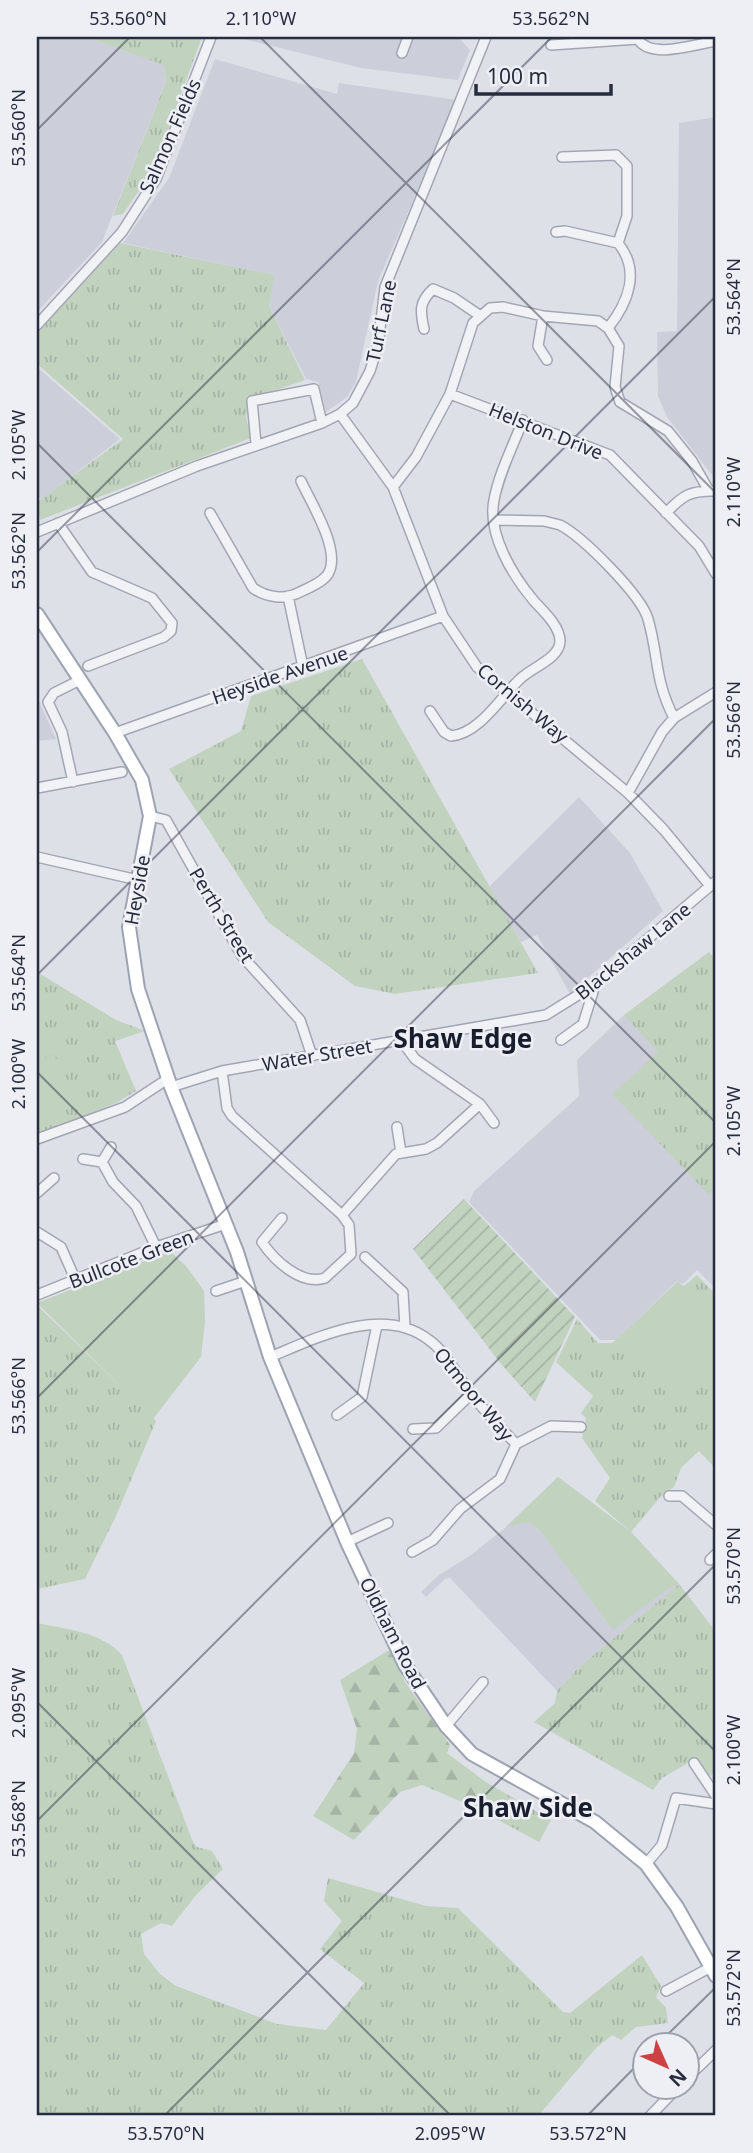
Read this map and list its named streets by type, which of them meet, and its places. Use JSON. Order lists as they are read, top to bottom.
{
  "streets": {
    "main road": ["Heyside", "Oldham Road"],
    "street": [
      "Salmon Fields",
      "Turf Lane",
      "Helston Drive",
      "Heyside Avenue",
      "Cornish Way",
      "Perth Street",
      "Blackshaw Lane",
      "Water Street",
      "Bullcote Green",
      "Otmoor Way"
    ]
  },
  "crossings": [
    ["Turf Lane", "Cornish Way"],
    ["Heyside Avenue", "Cornish Way"],
    ["Heyside Avenue", "Heyside"],
    ["Cornish Way", "Blackshaw Lane"],
    ["Heyside", "Perth Street"],
    ["Heyside", "Water Street"],
    ["Heyside", "Bullcote Green"],
    ["Heyside", "Oldham Road"],
    ["Perth Street", "Water Street"],
    ["Blackshaw Lane", "Water Street"],
    ["Bullcote Green", "Oldham Road"],
    ["Otmoor Way", "Oldham Road"]
  ],
  "districts": ["Shaw Edge", "Shaw Side"],
  "scale_bar": "100 m",
  "north": "bottom right",
  "coordinates": [
    "53.560°N",
    "2.110°W",
    "53.562°N",
    "53.564°N",
    "2.105°W",
    "53.566°N",
    "2.100°W",
    "53.570°N",
    "2.095°W",
    "53.568°N",
    "53.572°N"
  ]
}
